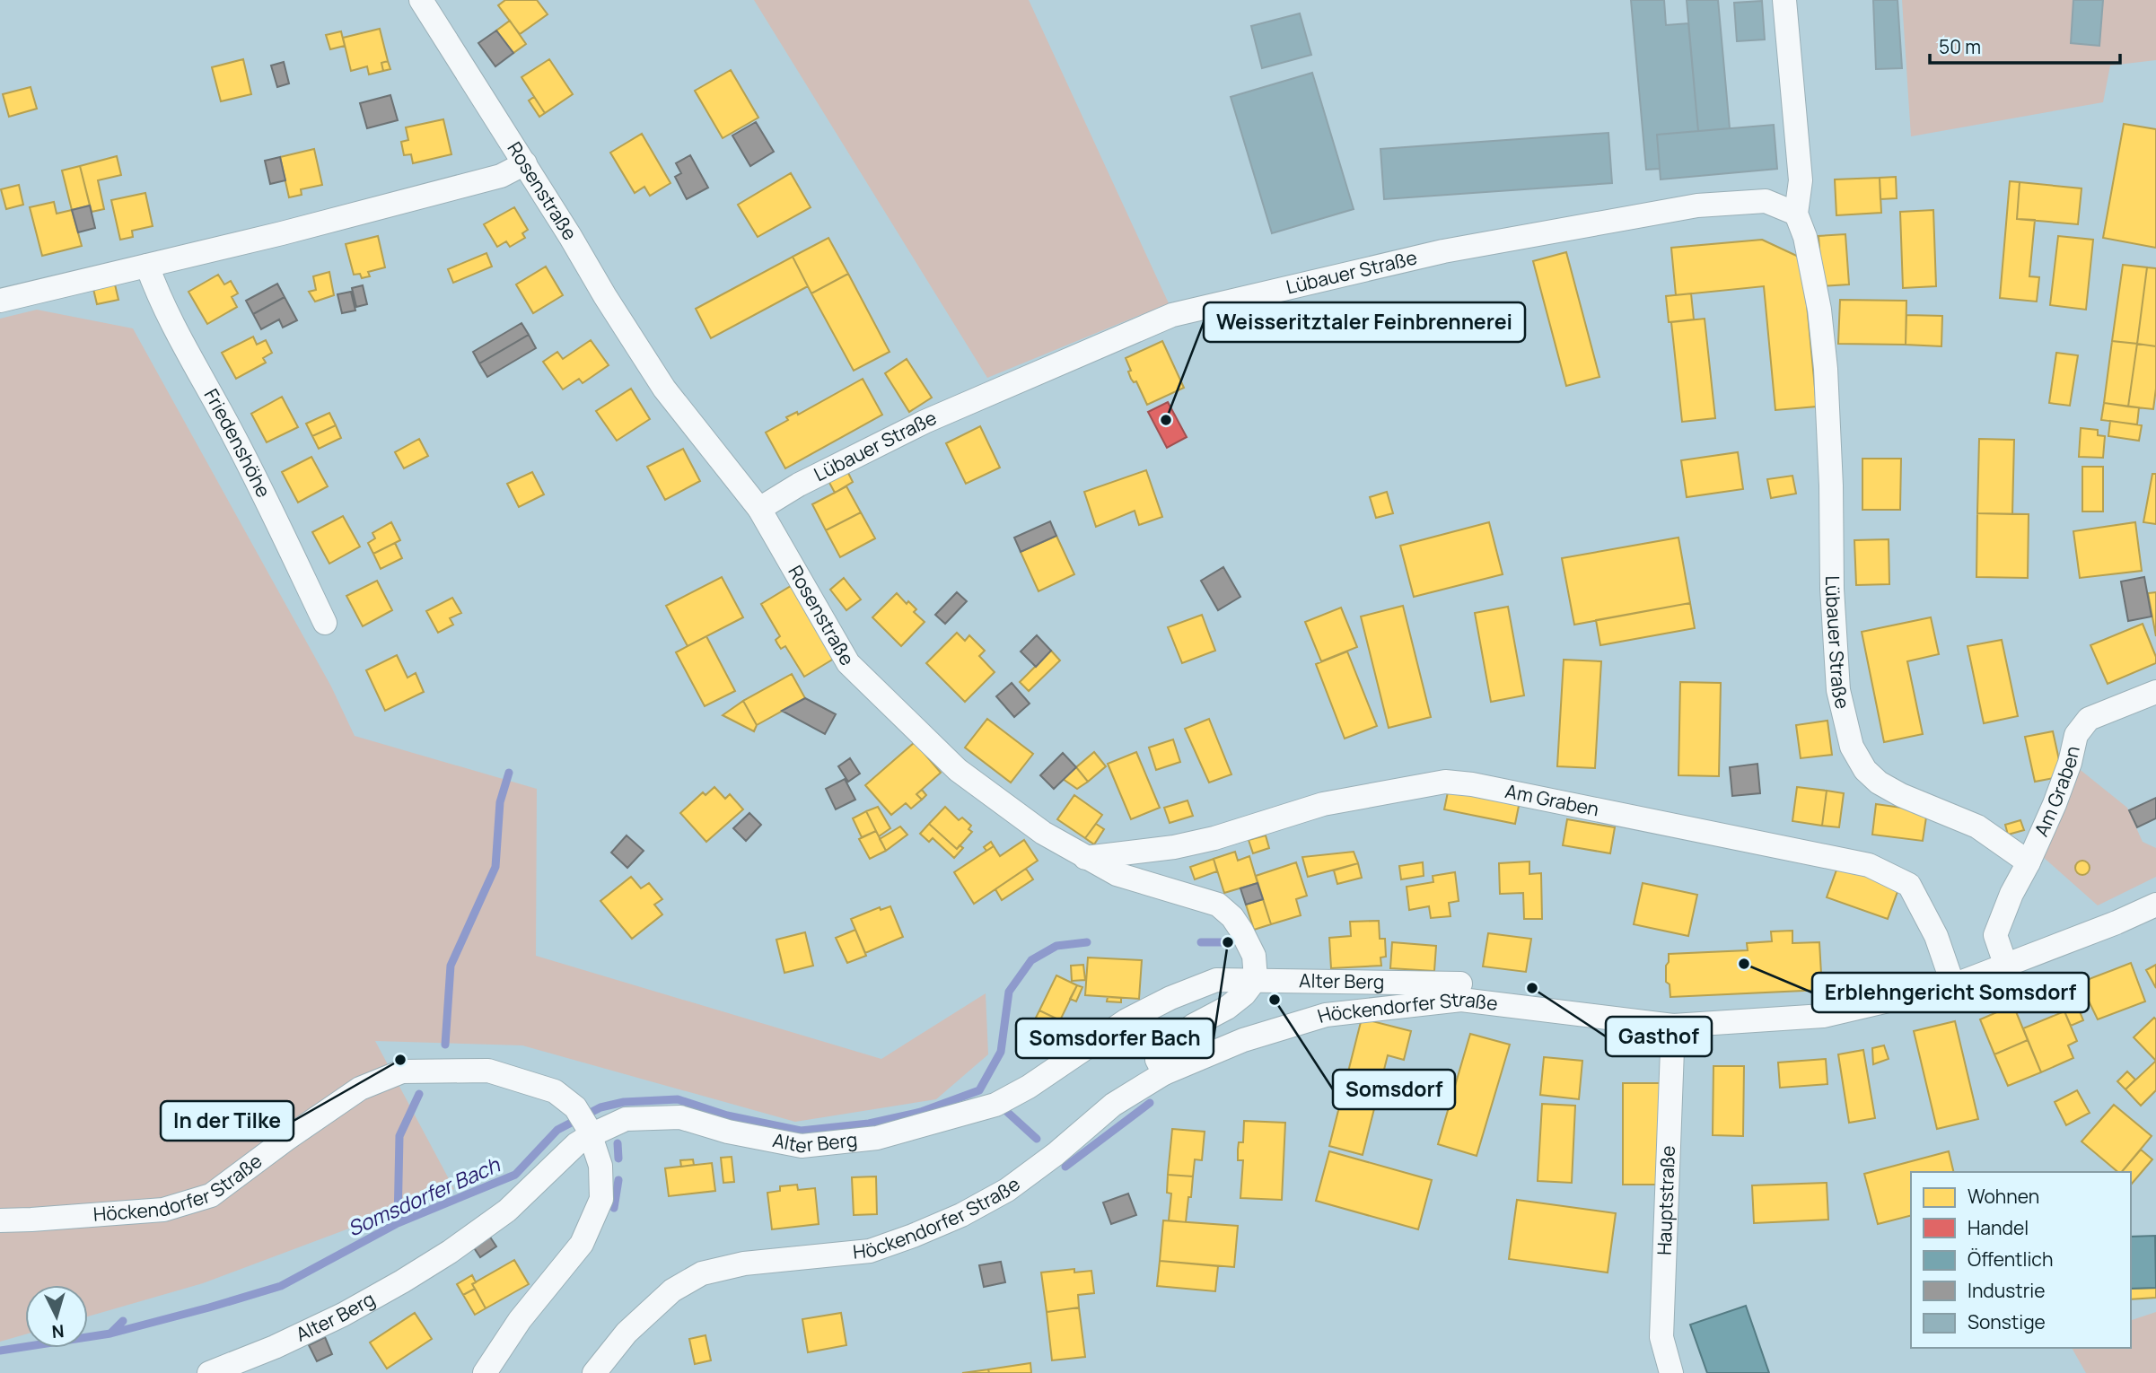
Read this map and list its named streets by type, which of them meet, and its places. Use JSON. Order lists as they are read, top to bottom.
{
  "streets": {
    "street": [
      "Rosenstraße",
      "Lübauer Straße",
      "Friedenshöhe",
      "Am Graben",
      "Alter Berg",
      "Höckendorfer Straße",
      "Hauptstraße"
    ]
  },
  "crossings": [
    ["Rosenstraße", "Lübauer Straße"],
    ["Rosenstraße", "Am Graben"],
    ["Rosenstraße", "Alter Berg"],
    ["Lübauer Straße", "Am Graben"],
    ["Am Graben", "Höckendorfer Straße"],
    ["Alter Berg", "Höckendorfer Straße"],
    ["Höckendorfer Straße", "Hauptstraße"]
  ],
  "water": ["Somsdorfer Bach"],
  "places": [
    "Weisseritztaler Feinbrennerei",
    "Somsdorfer Bach",
    "Erblehngericht Somsdorf",
    "Gasthof",
    "Somsdorf",
    "In der Tilke"
  ],
  "legend": [
    "Wohnen",
    "Handel",
    "Öffentlich",
    "Industrie",
    "Sonstige"
  ],
  "scale_bar": "50 m",
  "north": "bottom"
}
